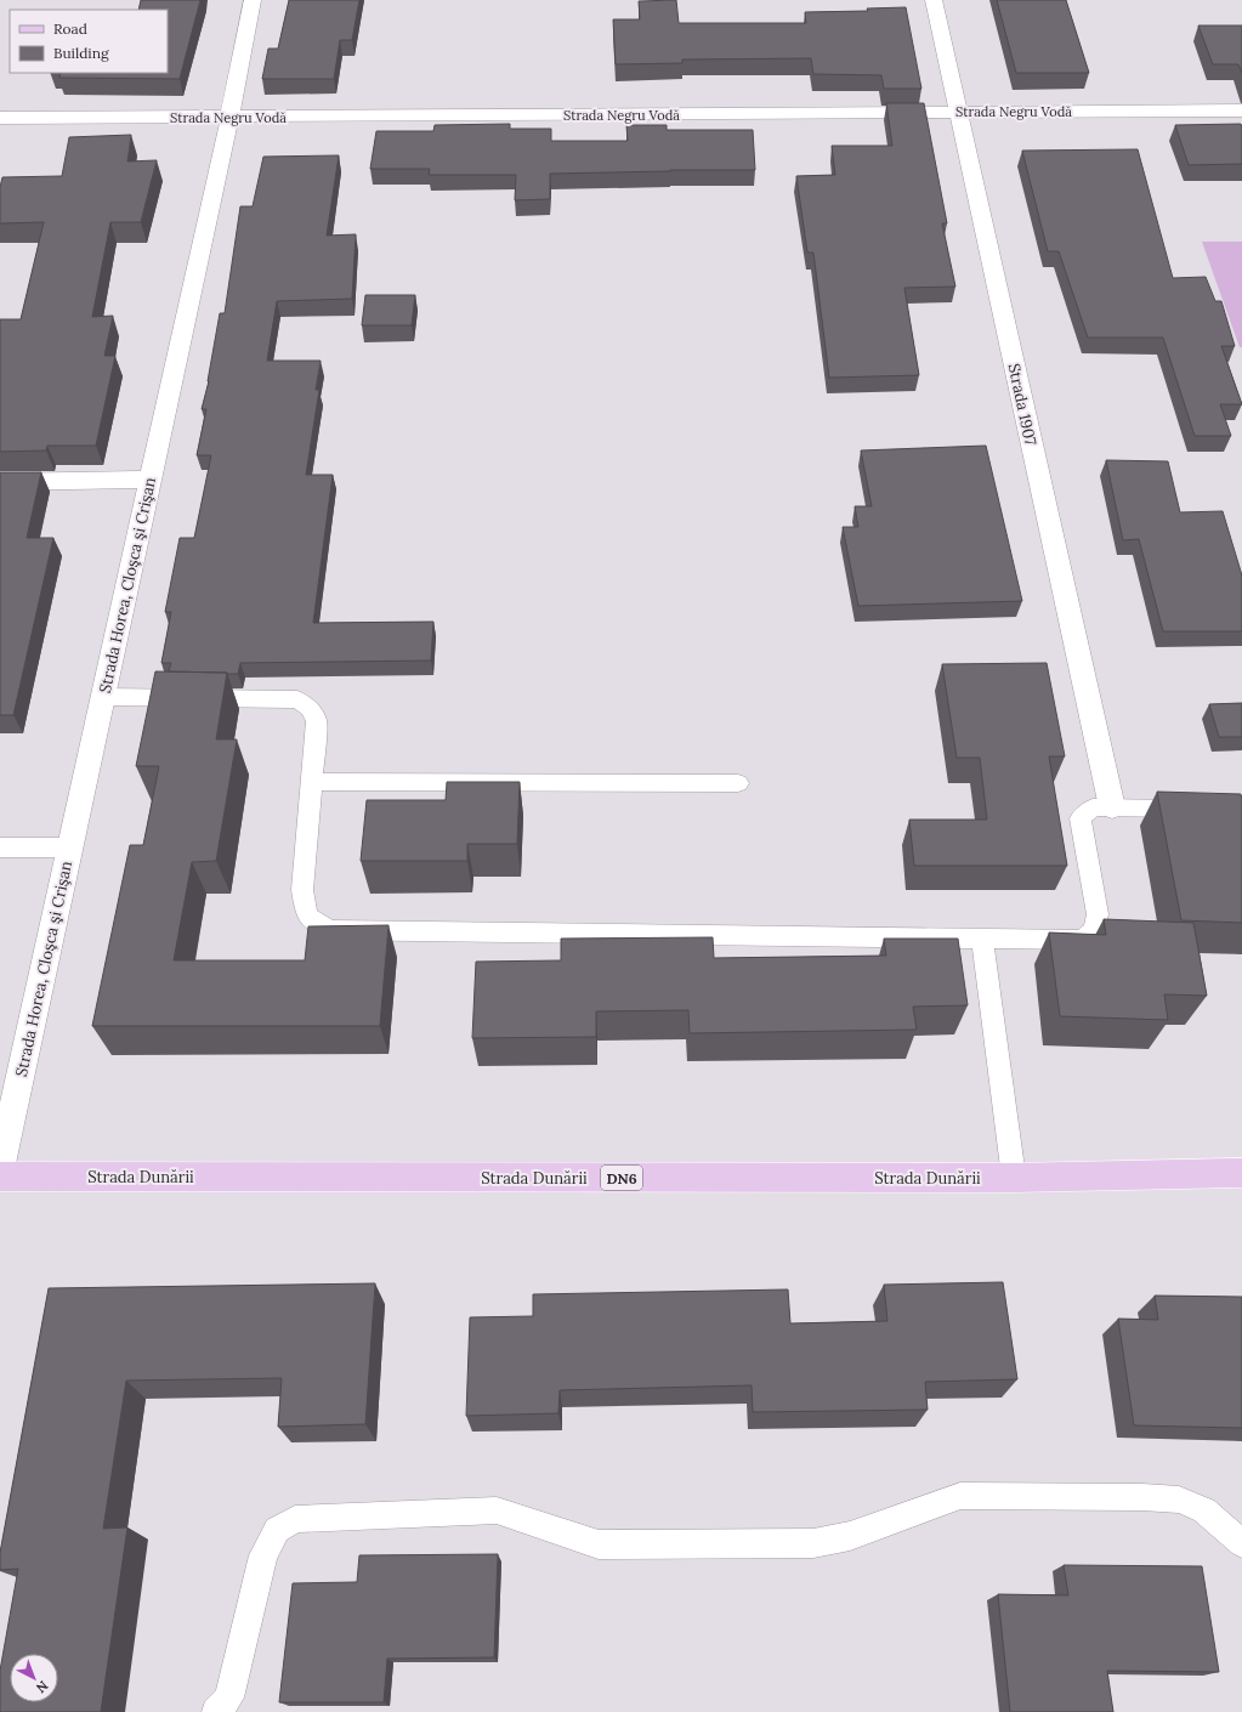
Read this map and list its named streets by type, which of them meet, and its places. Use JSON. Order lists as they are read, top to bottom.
{
  "streets": {
    "main road": ["Strada Dunării", "DN6"],
    "street": ["Strada Negru Vodă", "Strada 1907", "Strada Horea, Cloşca şi Crişan"]
  },
  "crossings": [
    ["Strada Negru Vodă", "Strada 1907"],
    ["Strada Negru Vodă", "Strada Horea, Cloşca şi Crişan"]
  ],
  "legend": ["Road", "Building"],
  "north": "bottom right"
}
